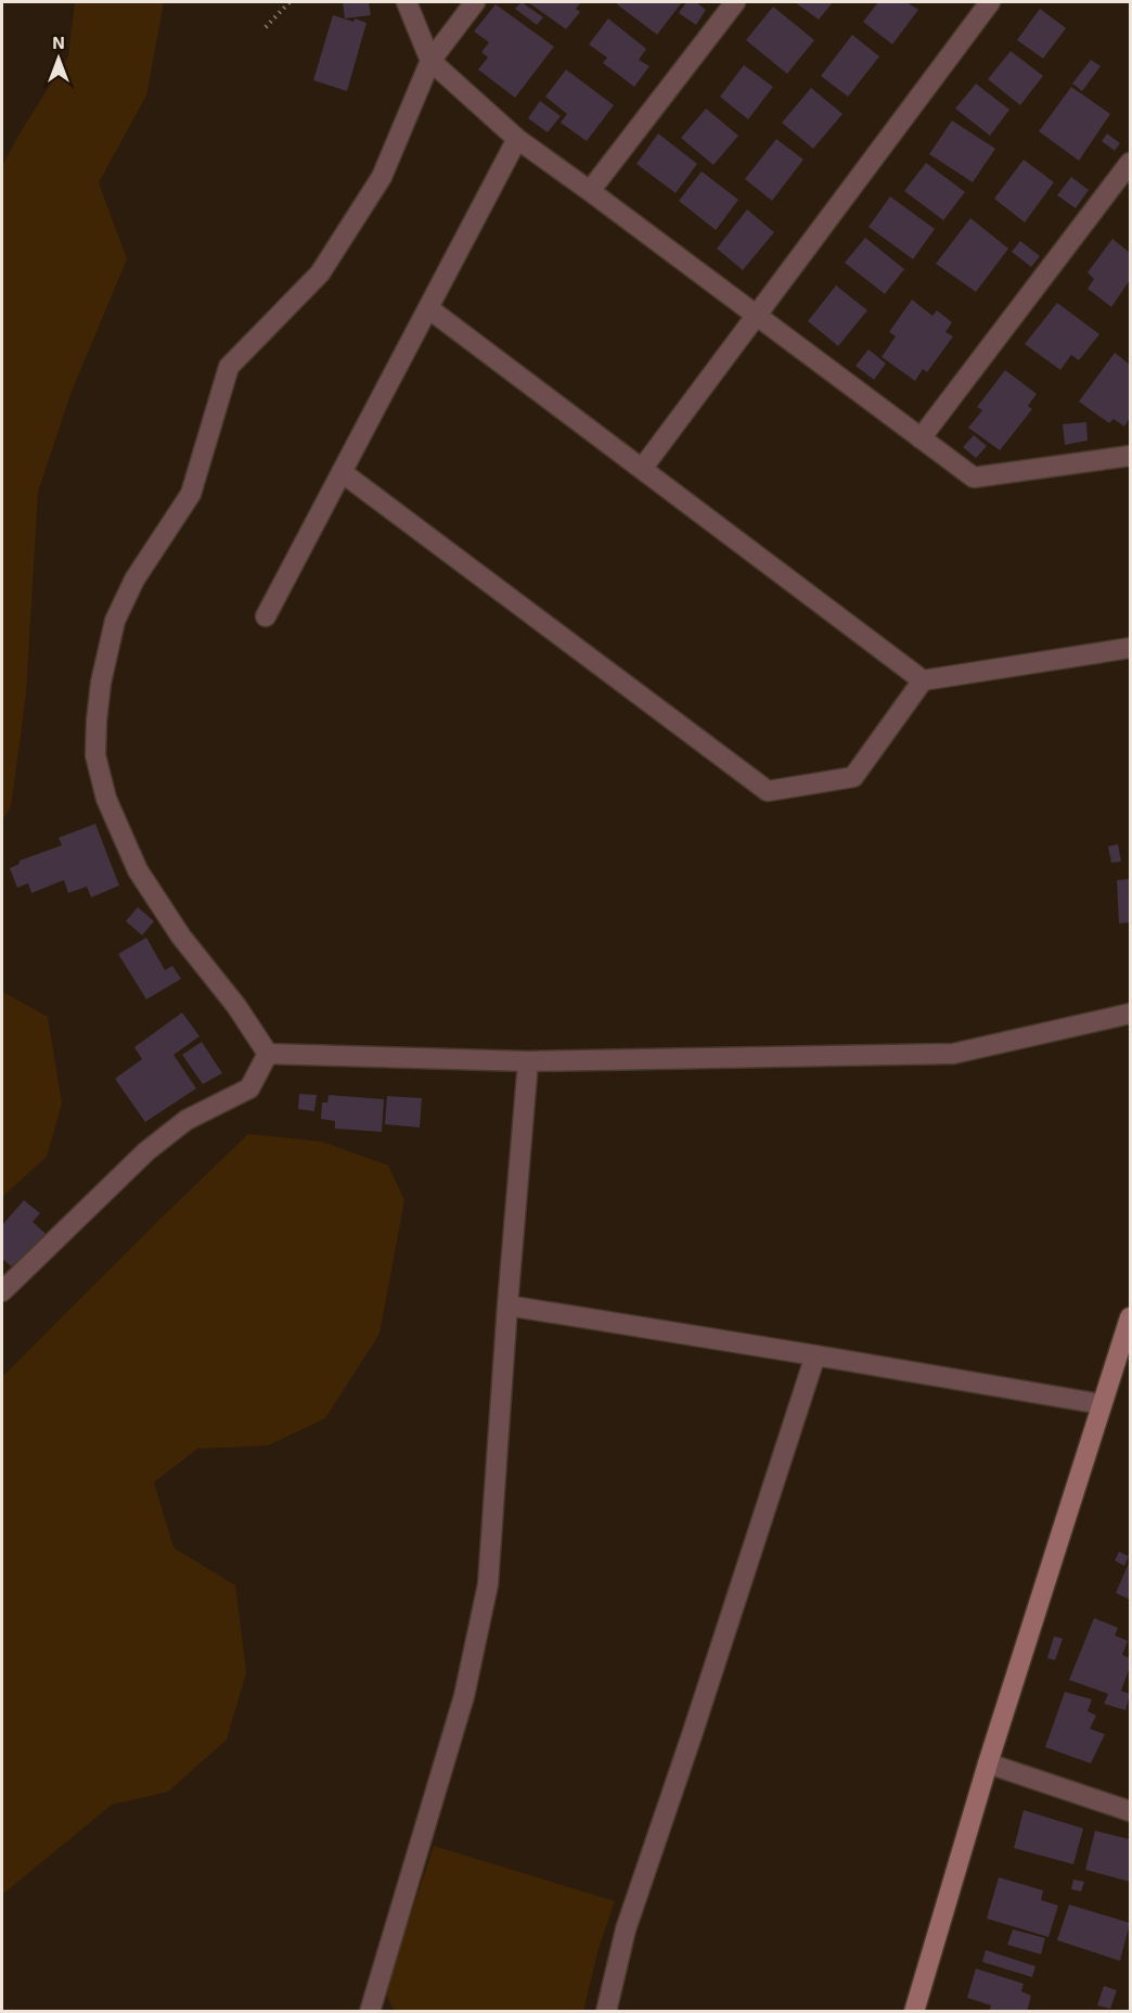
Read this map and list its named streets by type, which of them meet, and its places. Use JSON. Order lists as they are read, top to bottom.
{
  "north": "top"
}
